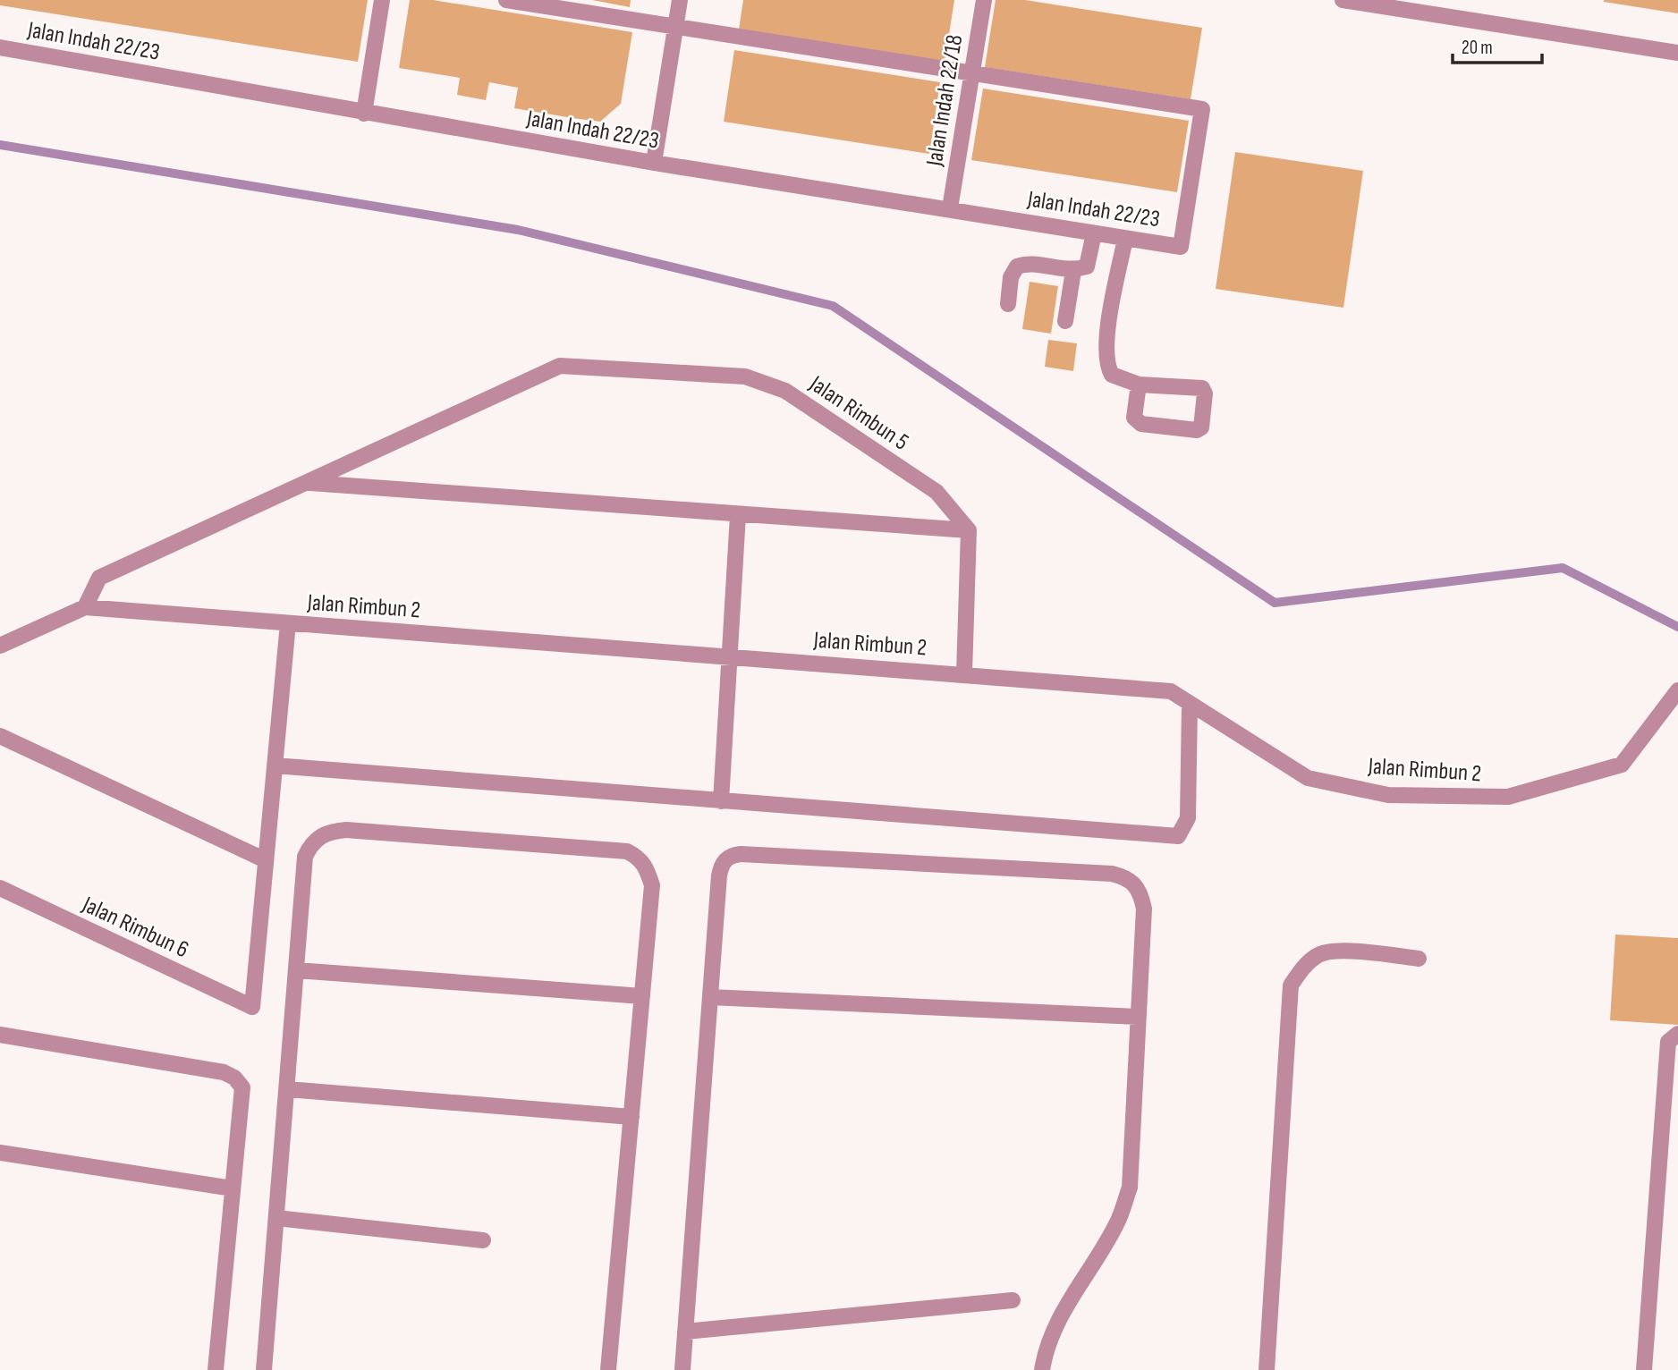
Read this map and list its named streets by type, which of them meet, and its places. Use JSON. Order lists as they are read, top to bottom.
{
  "streets": {
    "street": [
      "Jalan Indah 22/23",
      "Jalan Indah 22/18",
      "Jalan Rimbun 5",
      "Jalan Rimbun 2",
      "Jalan Rimbun 6"
    ]
  },
  "crossings": [
    ["Jalan Indah 22/23", "Jalan Indah 22/18"]
  ],
  "scale_bar": "20 m"
}
